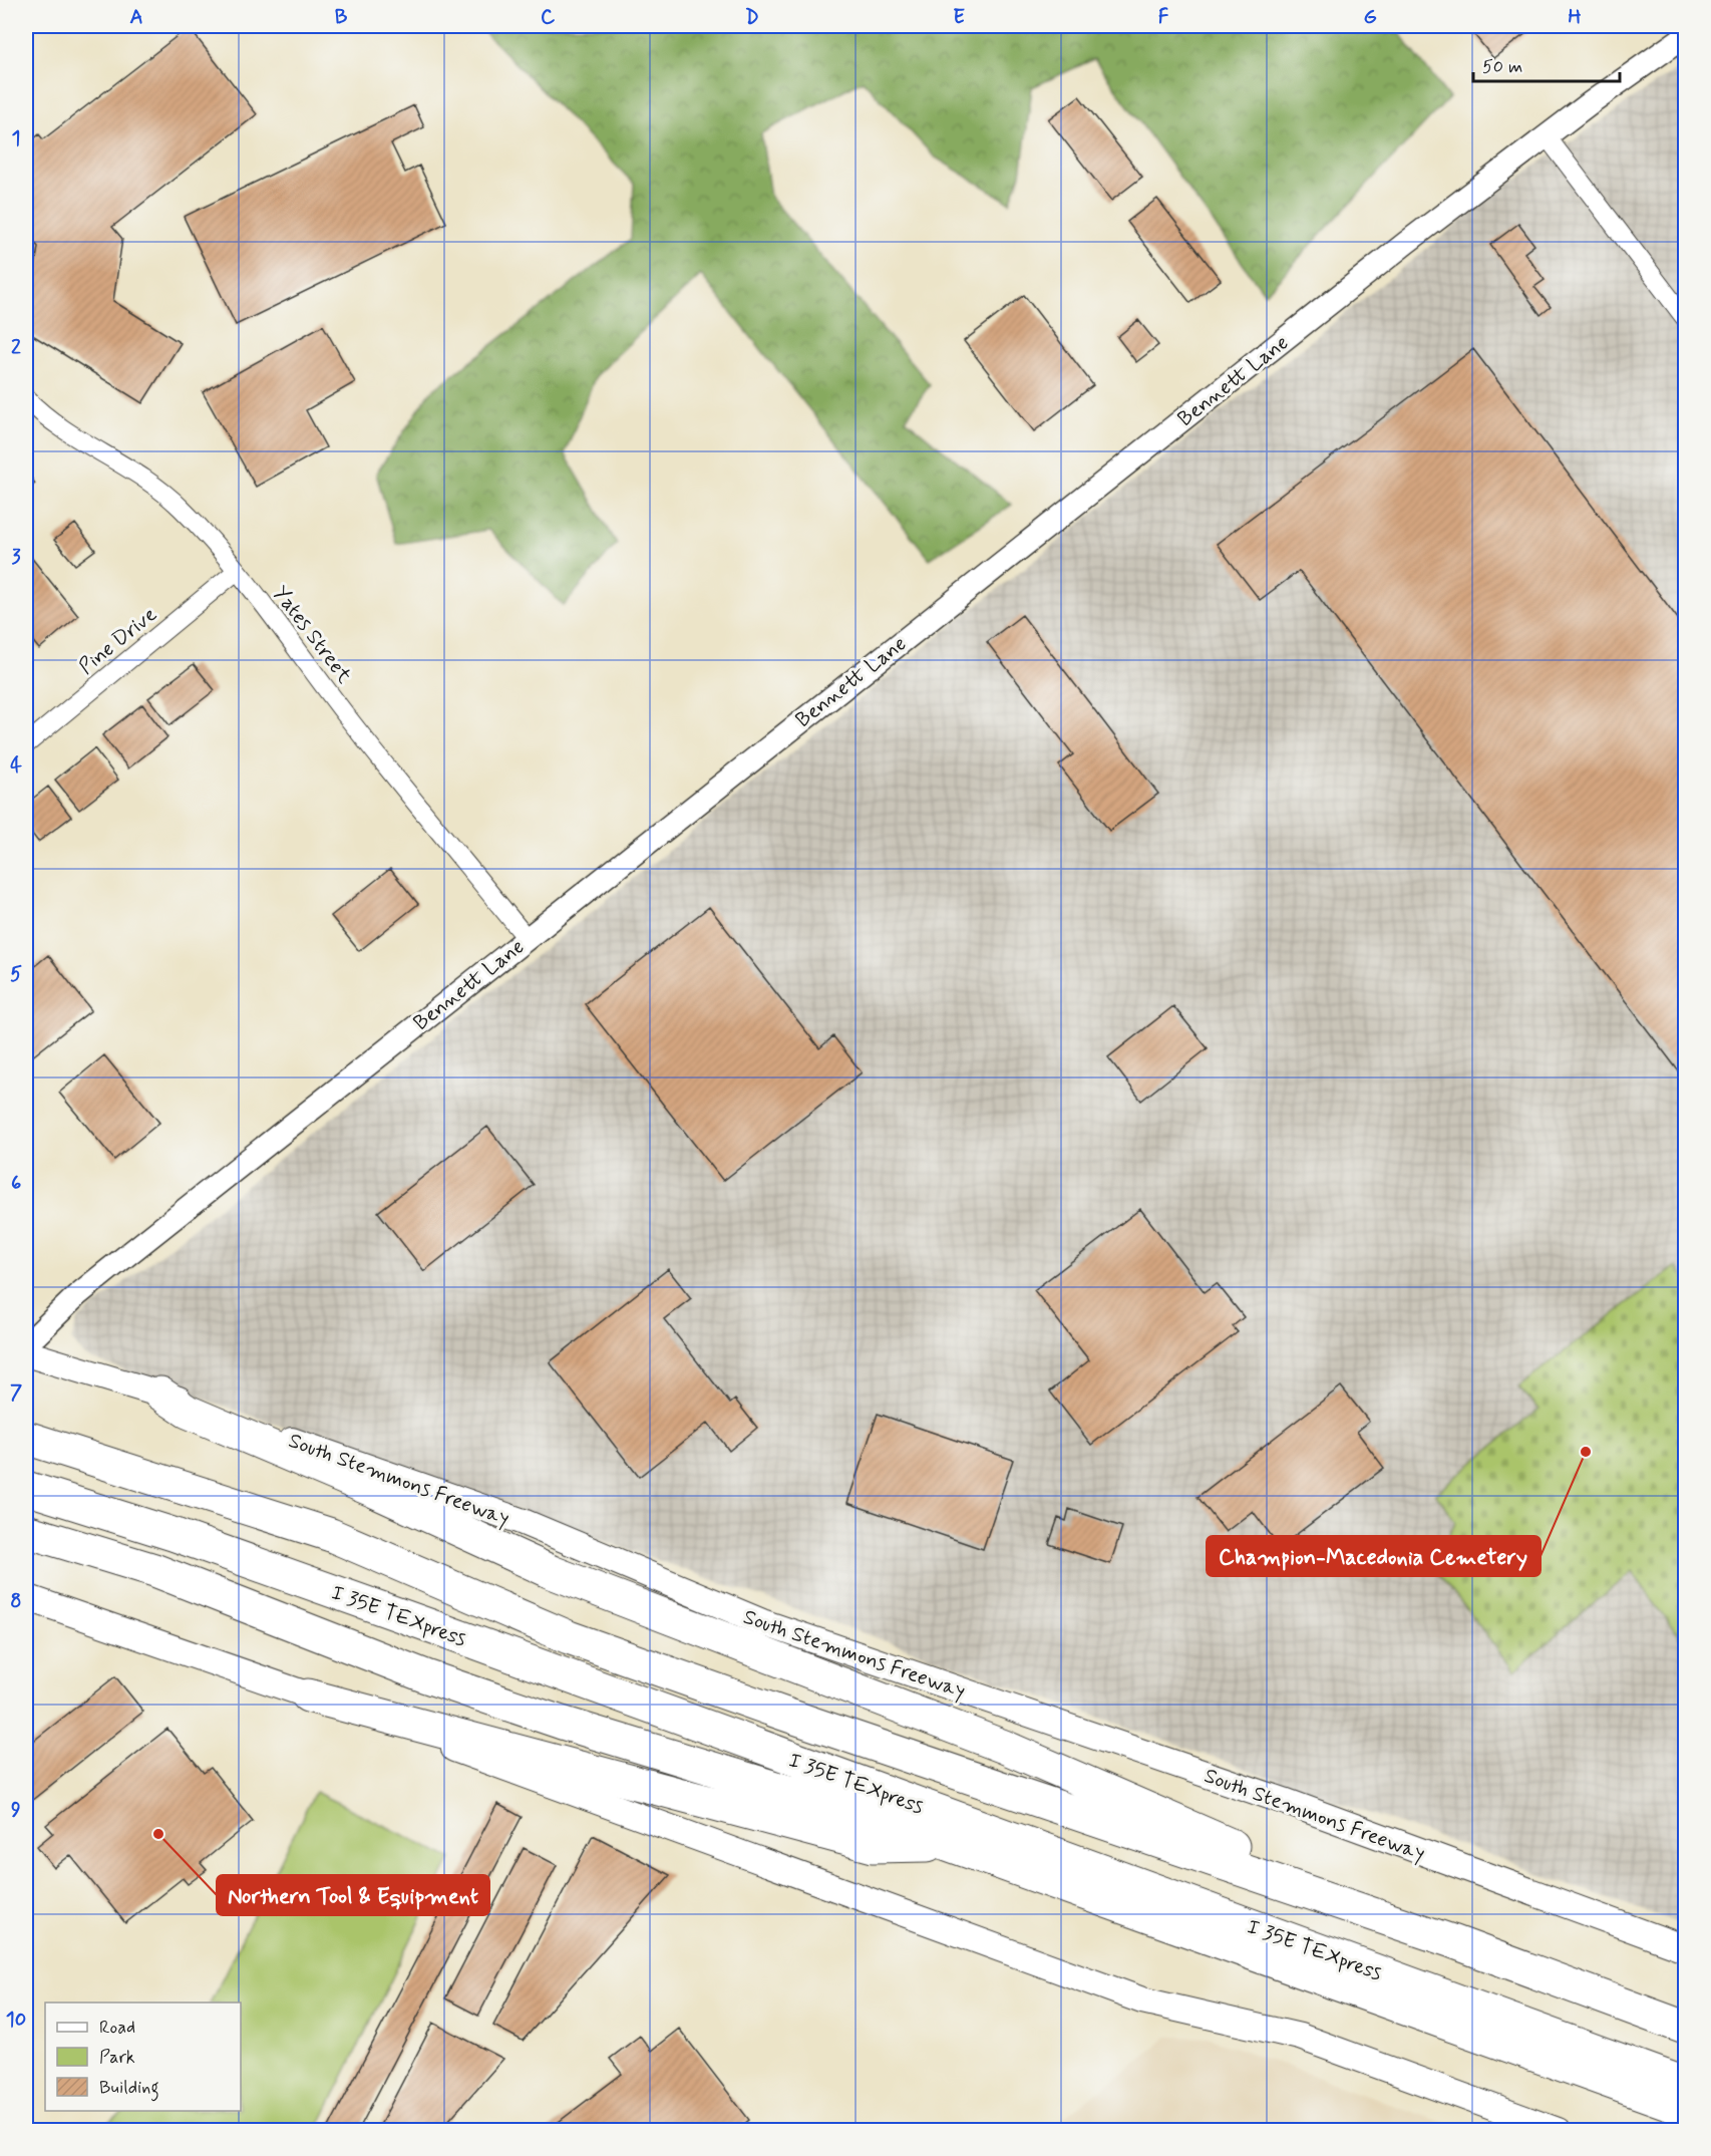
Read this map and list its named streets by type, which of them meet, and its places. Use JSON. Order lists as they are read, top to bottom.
{
  "streets": {
    "highway": ["I 35E TEXpress"],
    "main road": ["South Stemmons Freeway"],
    "street": ["Bennett Lane", "Yates Street", "Pine Drive"]
  },
  "crossings": [
    ["Bennett Lane", "Yates Street"],
    ["Yates Street", "Pine Drive"]
  ],
  "places": ["Champion-Macedonia Cemetery", "Northern Tool & Equipment"],
  "legend": ["Road", "Park", "Building"],
  "scale_bar": "50 m",
  "grid": {
    "columns": [
      "A",
      "B",
      "C",
      "D",
      "E",
      "F",
      "G",
      "H"
    ],
    "rows": [
      "1",
      "2",
      "3",
      "4",
      "5",
      "6",
      "7",
      "8",
      "9",
      "10"
    ]
  }
}
